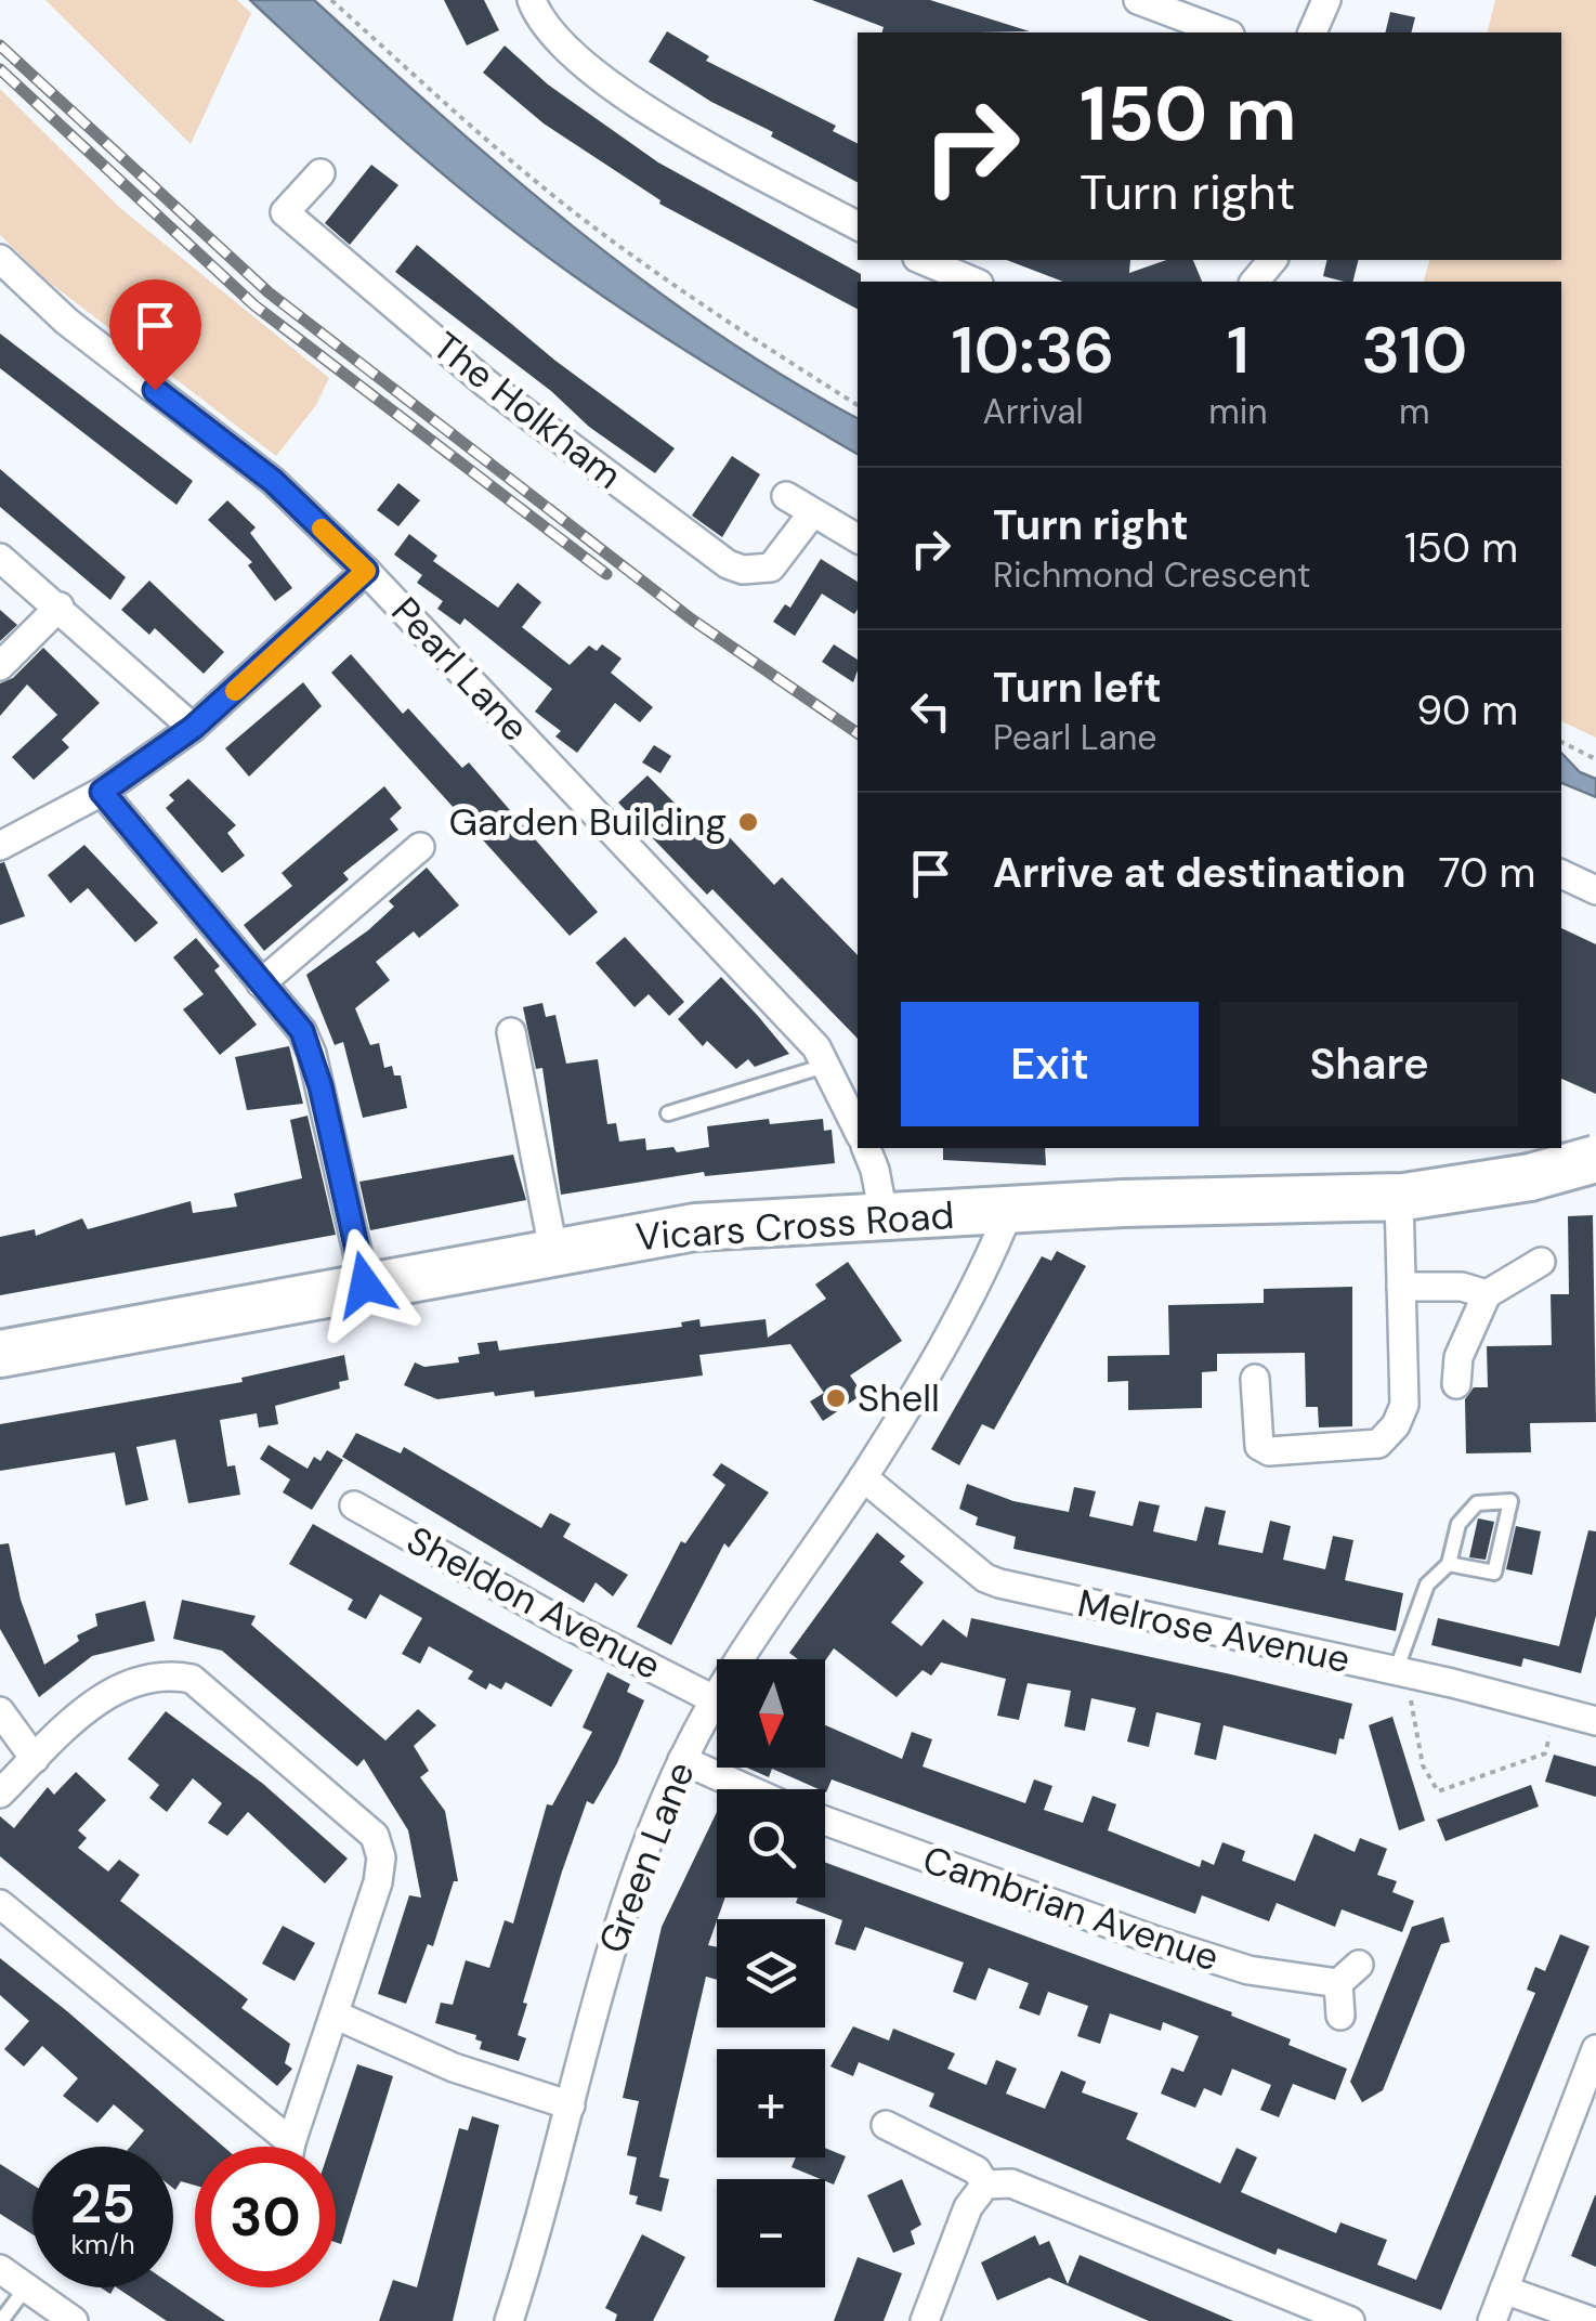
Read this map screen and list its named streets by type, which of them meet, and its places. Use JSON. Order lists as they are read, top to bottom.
{
  "streets": {
    "highway": ["Vicars Cross Road"],
    "street": [
      "The Holkham",
      "Pearl Lane",
      "Sheldon Avenue",
      "Melrose Avenue",
      "Green Lane",
      "Cambrian Avenue"
    ]
  },
  "crossings": [
    ["Pearl Lane", "Vicars Cross Road"],
    ["Vicars Cross Road", "Green Lane"],
    ["Sheldon Avenue", "Green Lane"],
    ["Melrose Avenue", "Green Lane"]
  ],
  "places": ["Garden Building", "Shell"],
  "north": "bottom",
  "page": {
    "turn": ["150 m", "Turn right"],
    "eta": [
      "10:36",
      "Arrival",
      "1",
      "min",
      "310",
      "m"
    ],
    "list": [
      {
        "name": "Turn right",
        "note": "Richmond Crescent",
        "value": "150 m"
      },
      {
        "name": "Turn left",
        "note": "Pearl Lane",
        "value": "90 m"
      },
      {
        "name": "Arrive at destination",
        "value": "70 m"
      }
    ],
    "buttons": ["Exit", "Share"],
    "map_buttons": ["+", "−"],
    "speed": "25 km/h",
    "limit": "30"
  }
}
